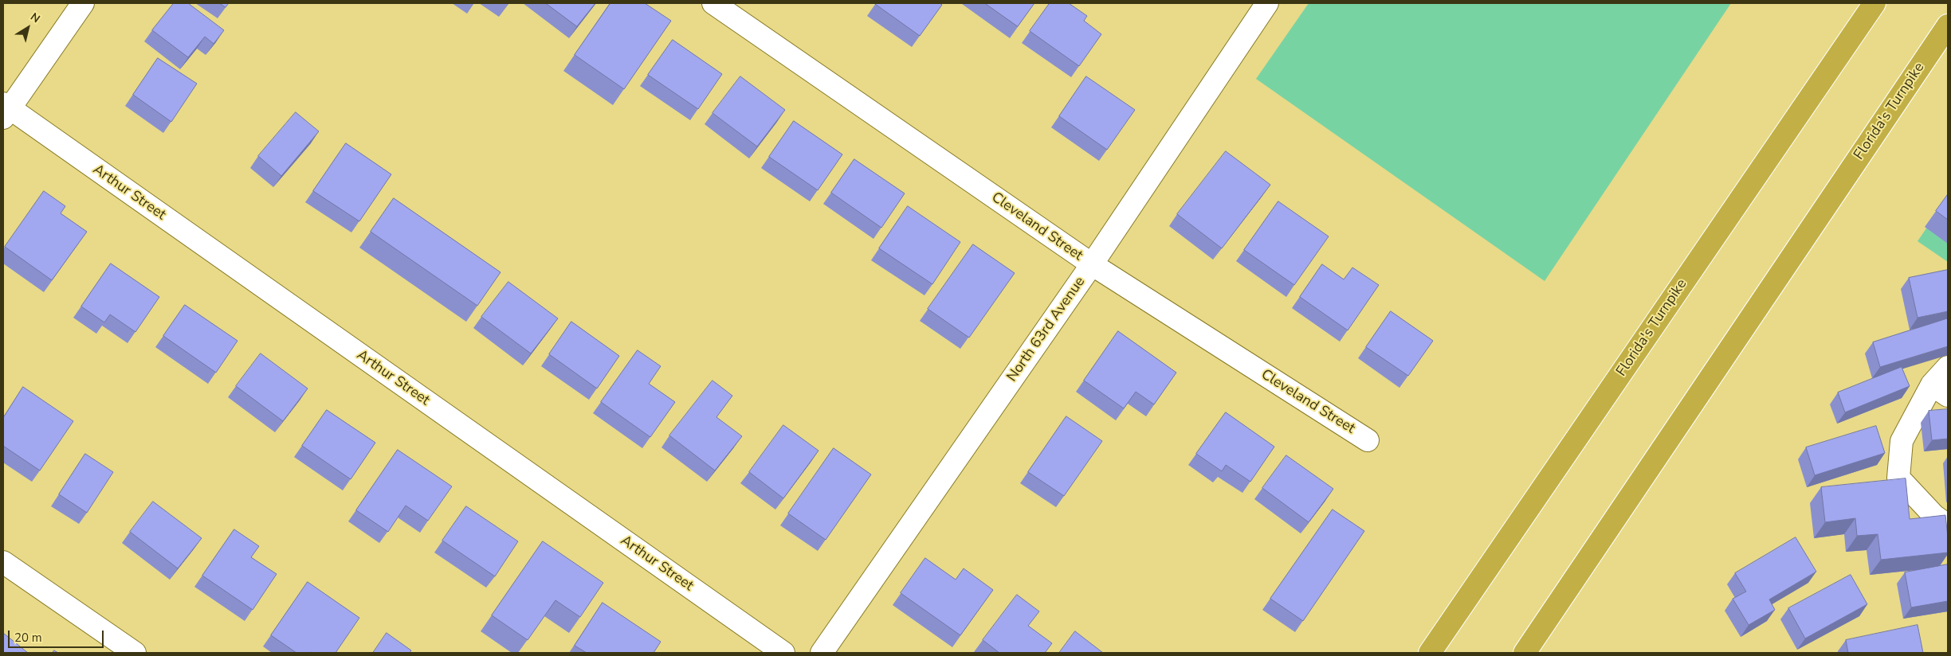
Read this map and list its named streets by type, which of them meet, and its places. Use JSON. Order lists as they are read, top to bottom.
{
  "streets": {
    "highway": ["Florida's Turnpike"],
    "street": ["Arthur Street", "Cleveland Street", "North 63rd Avenue"]
  },
  "crossings": [
    ["Cleveland Street", "North 63rd Avenue"]
  ],
  "scale_bar": "20 m",
  "north": "top right"
}
